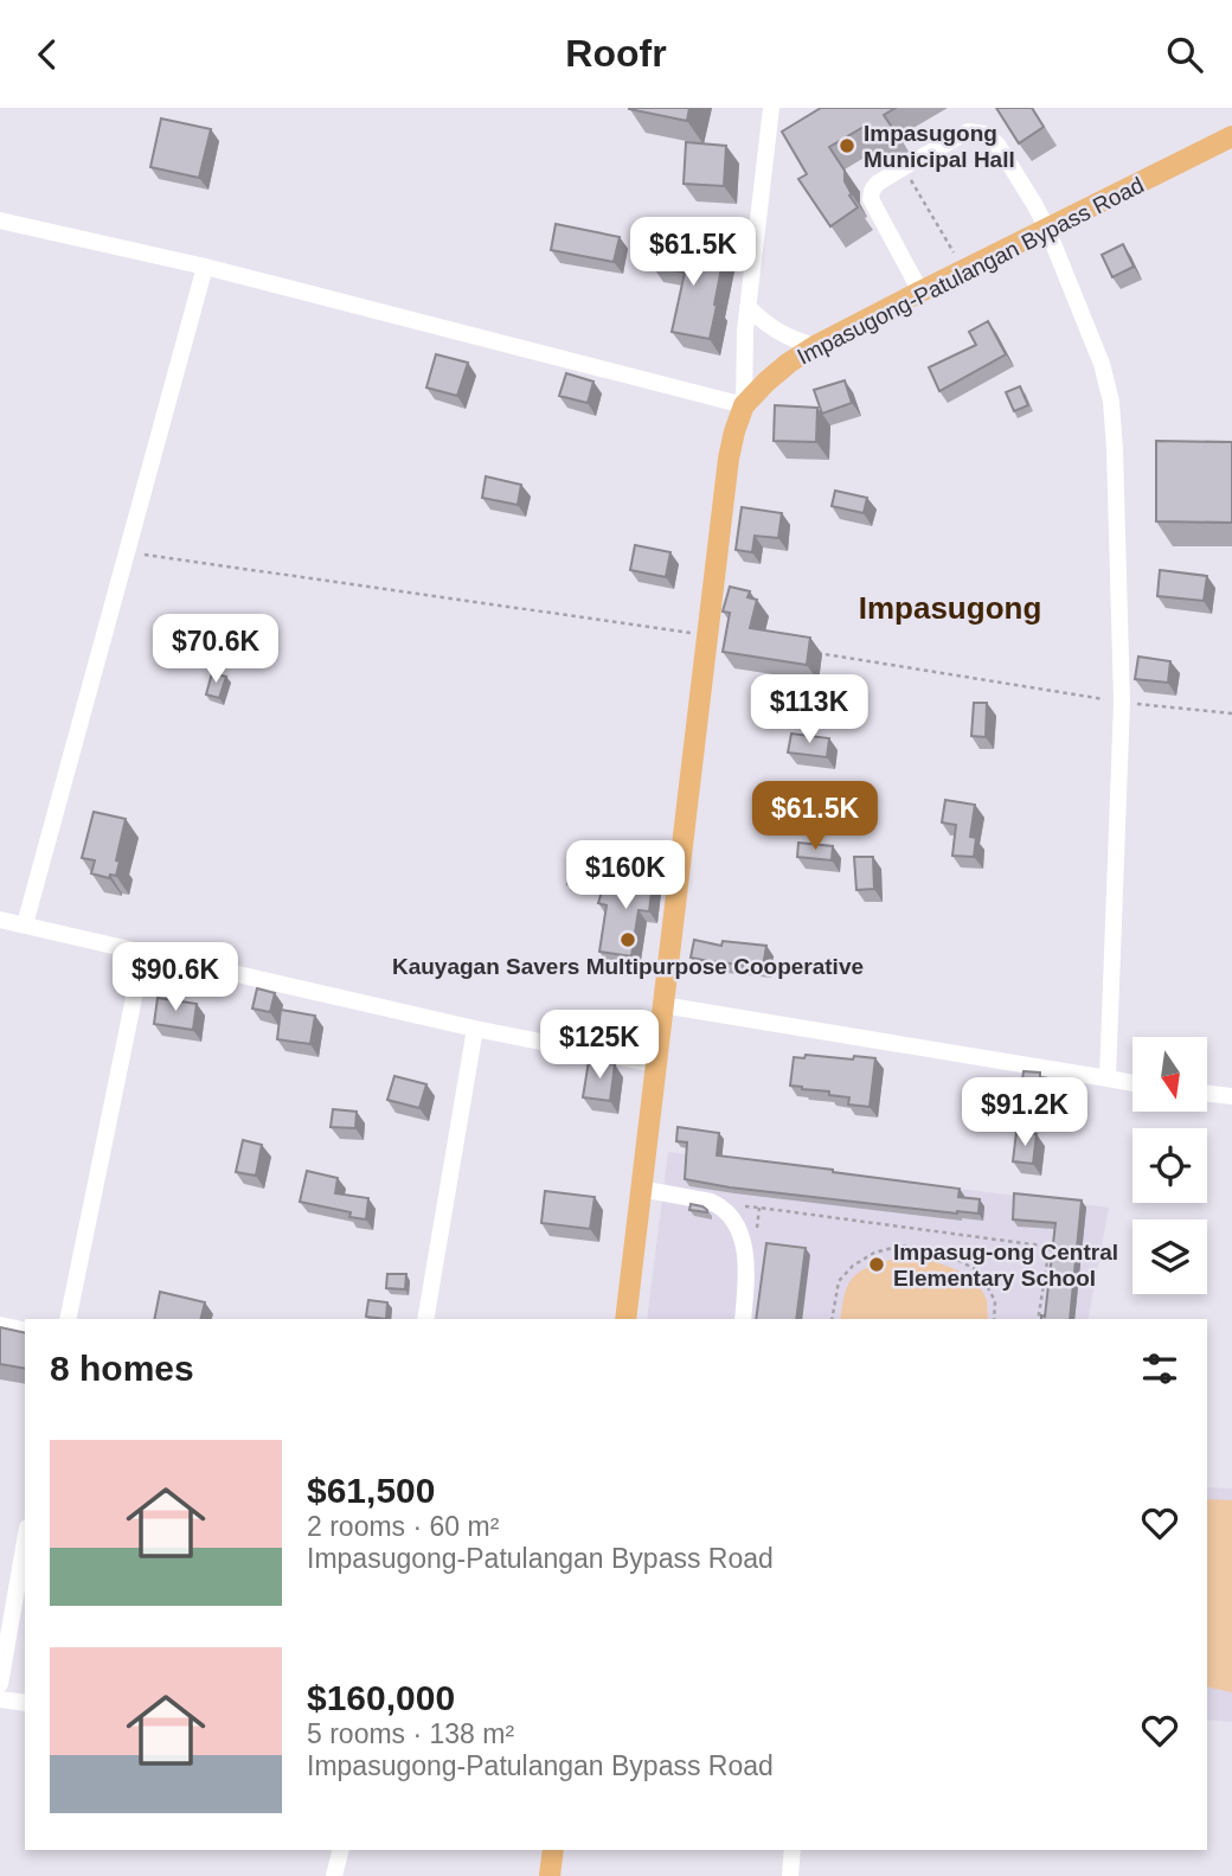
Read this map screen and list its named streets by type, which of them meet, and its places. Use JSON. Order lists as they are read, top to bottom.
{
  "streets": {
    "main road": ["Impasugong-Patulangan Bypass Road"]
  },
  "districts": ["Impasugong"],
  "places": ["Impasugong Municipal Hall", "Kauyagan Savers Multipurpose Cooperative", "Impasug-ong Central Elementary School"],
  "north": "bottom",
  "page": {
    "header": "Roofr",
    "price": [
      "$61.5K",
      "$70.6K",
      "$113K",
      "$61.5K",
      "$160K",
      "$90.6K",
      "$125K",
      "$91.2K"
    ],
    "heading": "8 homes",
    "list": [
      {
        "name": "$61,500",
        "note": "2 rooms · 60 m² · Impasugong-Patulangan Bypass Road"
      },
      {
        "name": "$160,000",
        "note": "5 rooms · 138 m² · Impasugong-Patulangan Bypass Road"
      }
    ]
  }
}
